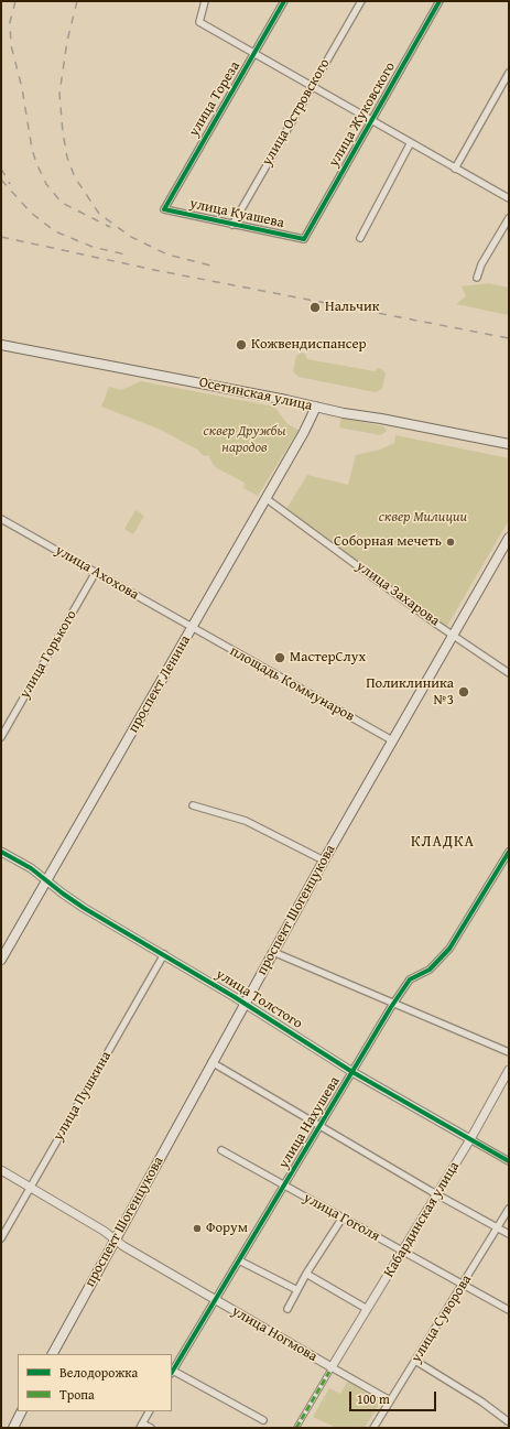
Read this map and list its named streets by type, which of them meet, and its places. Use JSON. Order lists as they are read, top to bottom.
{
  "streets": {
    "main road": ["Осетинская улица", "проспект Ленина", "проспект Шогенцукова"],
    "street": [
      "улица Тореза",
      "улица Островского",
      "улица Жуковского",
      "улица Куашева",
      "улица Ахохова",
      "улица Захарова",
      "улица Горького",
      "площадь Коммунаров",
      "улица Толстого",
      "улица Пушкина",
      "улица Нахушева",
      "улица Гоголя",
      "Кабардинская улица",
      "улица Суворова",
      "улица Ногмова"
    ]
  },
  "crossings": [
    ["улица Тореза", "улица Куашева"],
    ["улица Островского", "улица Куашева"],
    ["улица Жуковского", "улица Куашева"],
    ["Осетинская улица", "проспект Ленина"],
    ["улица Ахохова", "улица Горького"],
    ["улица Ахохова", "проспект Ленина"],
    ["улица Ахохова", "площадь Коммунаров"],
    ["улица Захарова", "проспект Ленина"],
    ["улица Захарова", "проспект Шогенцукова"],
    ["проспект Ленина", "площадь Коммунаров"],
    ["проспект Ленина", "улица Толстого"],
    ["площадь Коммунаров", "проспект Шогенцукова"],
    ["проспект Шогенцукова", "улица Толстого"],
    ["проспект Шогенцукова", "улица Ногмова"],
    ["улица Толстого", "улица Пушкина"],
    ["улица Толстого", "улица Нахушева"],
    ["улица Толстого", "Кабардинская улица"],
    ["улица Пушкина", "улица Ногмова"],
    ["улица Нахушева", "улица Гоголя"],
    ["улица Нахушева", "улица Ногмова"],
    ["улица Гоголя", "Кабардинская улица"],
    ["улица Гоголя", "улица Суворова"],
    ["Кабардинская улица", "улица Ногмова"],
    ["улица Суворова", "улица Ногмова"]
  ],
  "districts": ["КЛАДКА"],
  "parks": ["сквер Дружбы народов", "сквер Милиции"],
  "places": [
    "Нальчик",
    "Кожвендиспансер",
    "Соборная мечеть",
    "МастерСлух",
    "Поликлиника №3",
    "Форум"
  ],
  "legend": ["Велодорожка", "Тропа"],
  "scale_bar": "100 m"
}
